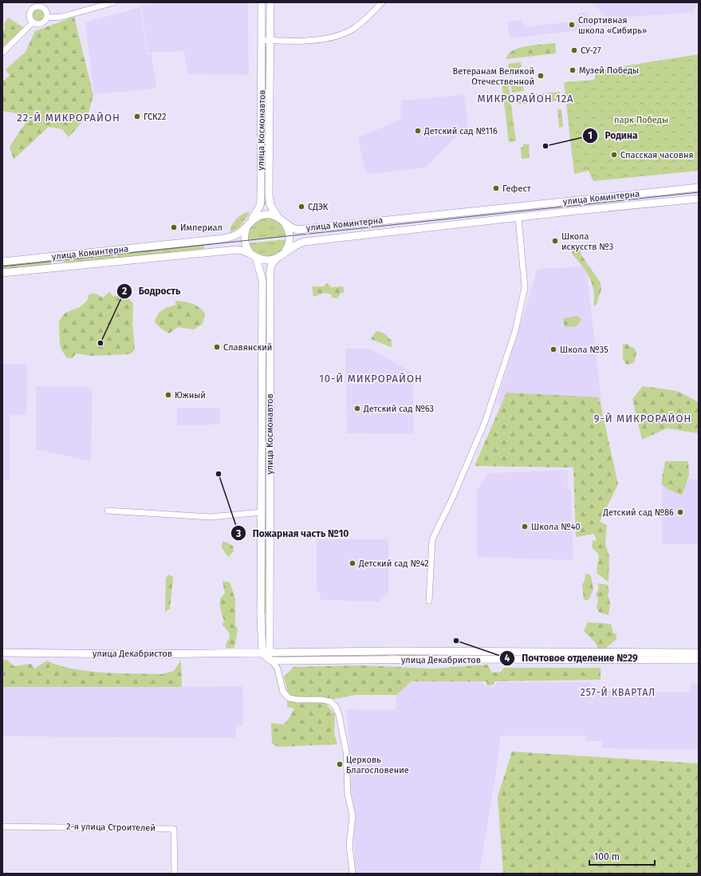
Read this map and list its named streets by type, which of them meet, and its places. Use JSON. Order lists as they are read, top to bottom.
{
  "streets": {
    "street": [
      "улица Космонавтов",
      "улица Коминтерна",
      "улица Декабристов",
      "2-я улица Строителей"
    ]
  },
  "crossings": [
    ["улица Космонавтов", "улица Коминтерна"],
    ["улица Космонавтов", "улица Декабристов"]
  ],
  "districts": [
    "МИКРОРАЙОН 12А",
    "22-Й МИКРОРАЙОН",
    "10-Й МИКРОРАЙОН",
    "9-Й МИКРОРАЙОН",
    "257-Й КВАРТАЛ"
  ],
  "parks": ["парк Победы"],
  "places": [
    "Спортивная школа «Сибирь»",
    "СУ-27",
    "Музей Победы",
    "Ветеранам Великой Отечественной",
    "ГСК22",
    "Детский сад №116",
    "Родина",
    "Спасская часовня",
    "Гефест",
    "СДЭК",
    "Империал",
    "Школа искусств №3",
    "Бодрость",
    "Славянский",
    "Школа №35",
    "Южный",
    "Детский сад №63",
    "Пожарная часть №10",
    "Детский сад №86",
    "Школа №40",
    "Детский сад №42",
    "Почтовое отделение №29",
    "Церковь Благословение"
  ],
  "scale_bar": "100 m"
}
